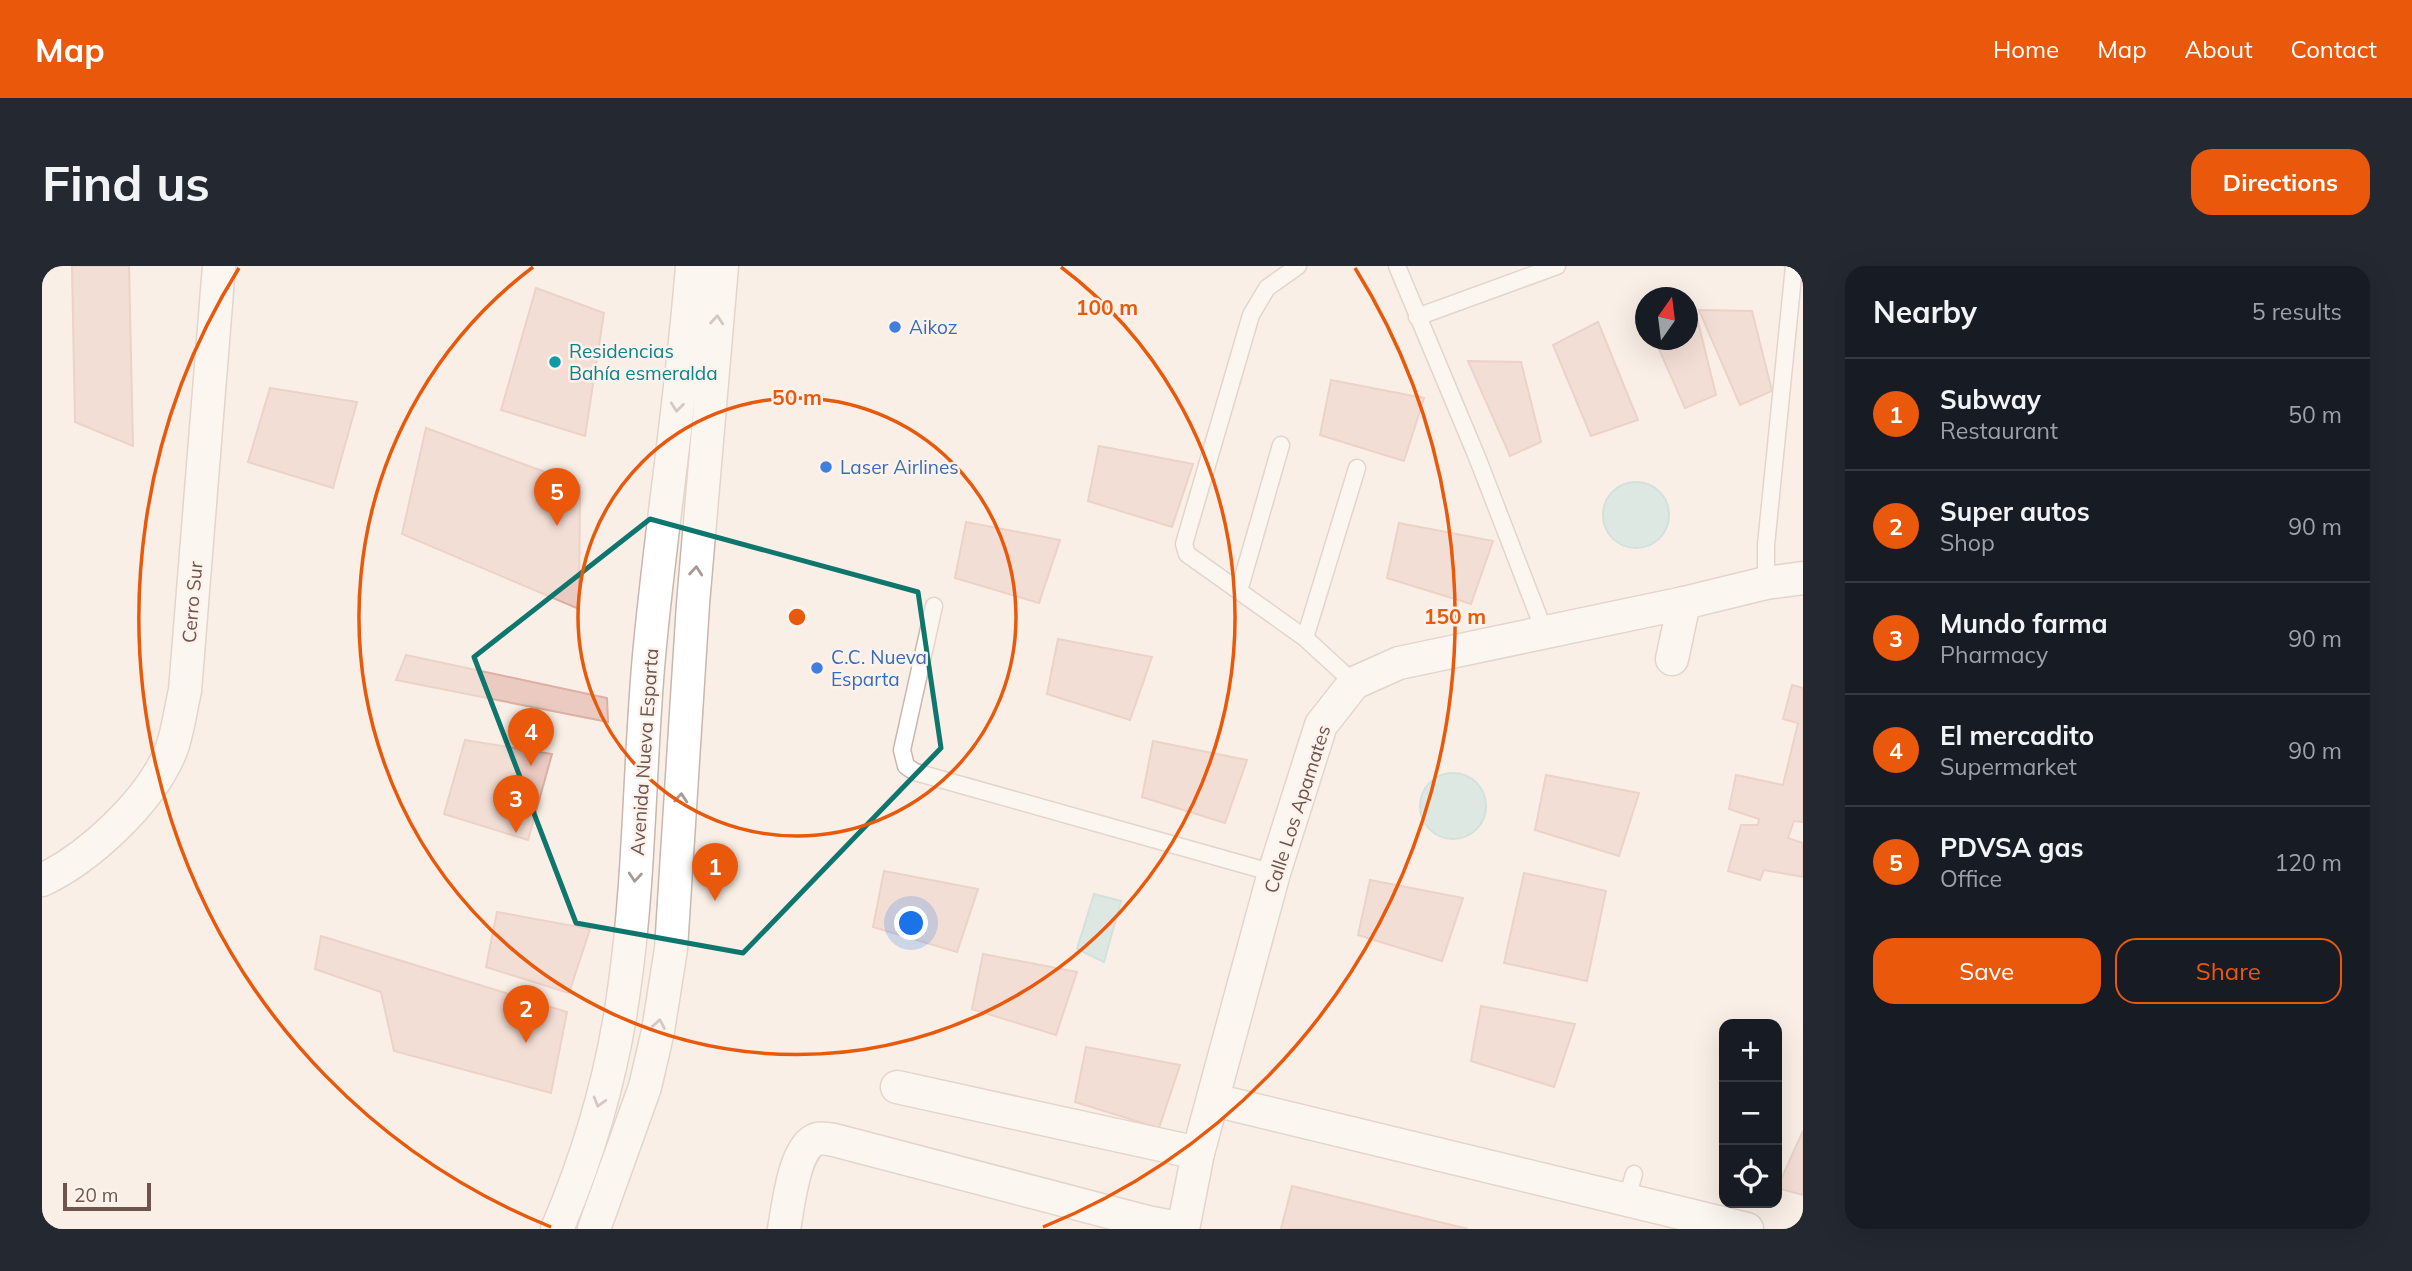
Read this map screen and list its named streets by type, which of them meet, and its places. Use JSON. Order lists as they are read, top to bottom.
{
  "streets": {
    "street": ["Cerro Sur", "Avenida Nueva Esparta", "Calle Los Apamates"]
  },
  "places": [
    "Aikoz",
    "Residencias Bahía esmeralda",
    "Laser Airlines",
    "C.C. Nueva Esparta"
  ],
  "scale_bar": "20 m",
  "north": "top",
  "page": {
    "header": "Map",
    "nav": [
      "Home",
      "Map",
      "About",
      "Contact"
    ],
    "buttons": [
      "Directions",
      ["Save", "Share"]
    ],
    "title": "Find us",
    "heading": ["Nearby", "5 results"],
    "list": [
      {
        "mark": "1",
        "name": "Subway",
        "note": "Restaurant",
        "value": "50 m"
      },
      {
        "mark": "2",
        "name": "Super autos",
        "note": "Shop",
        "value": "90 m"
      },
      {
        "mark": "3",
        "name": "Mundo farma",
        "note": "Pharmacy",
        "value": "90 m"
      },
      {
        "mark": "4",
        "name": "El mercadito",
        "note": "Supermarket",
        "value": "90 m"
      },
      {
        "mark": "5",
        "name": "PDVSA gas",
        "note": "Office",
        "value": "120 m"
      }
    ],
    "pins": [
      "5",
      "4",
      "3",
      "1",
      "2"
    ],
    "map_buttons": ["+", "−"],
    "scale": "20 m"
  },
  "rings": ["100 m", "50 m", "150 m"]
}
